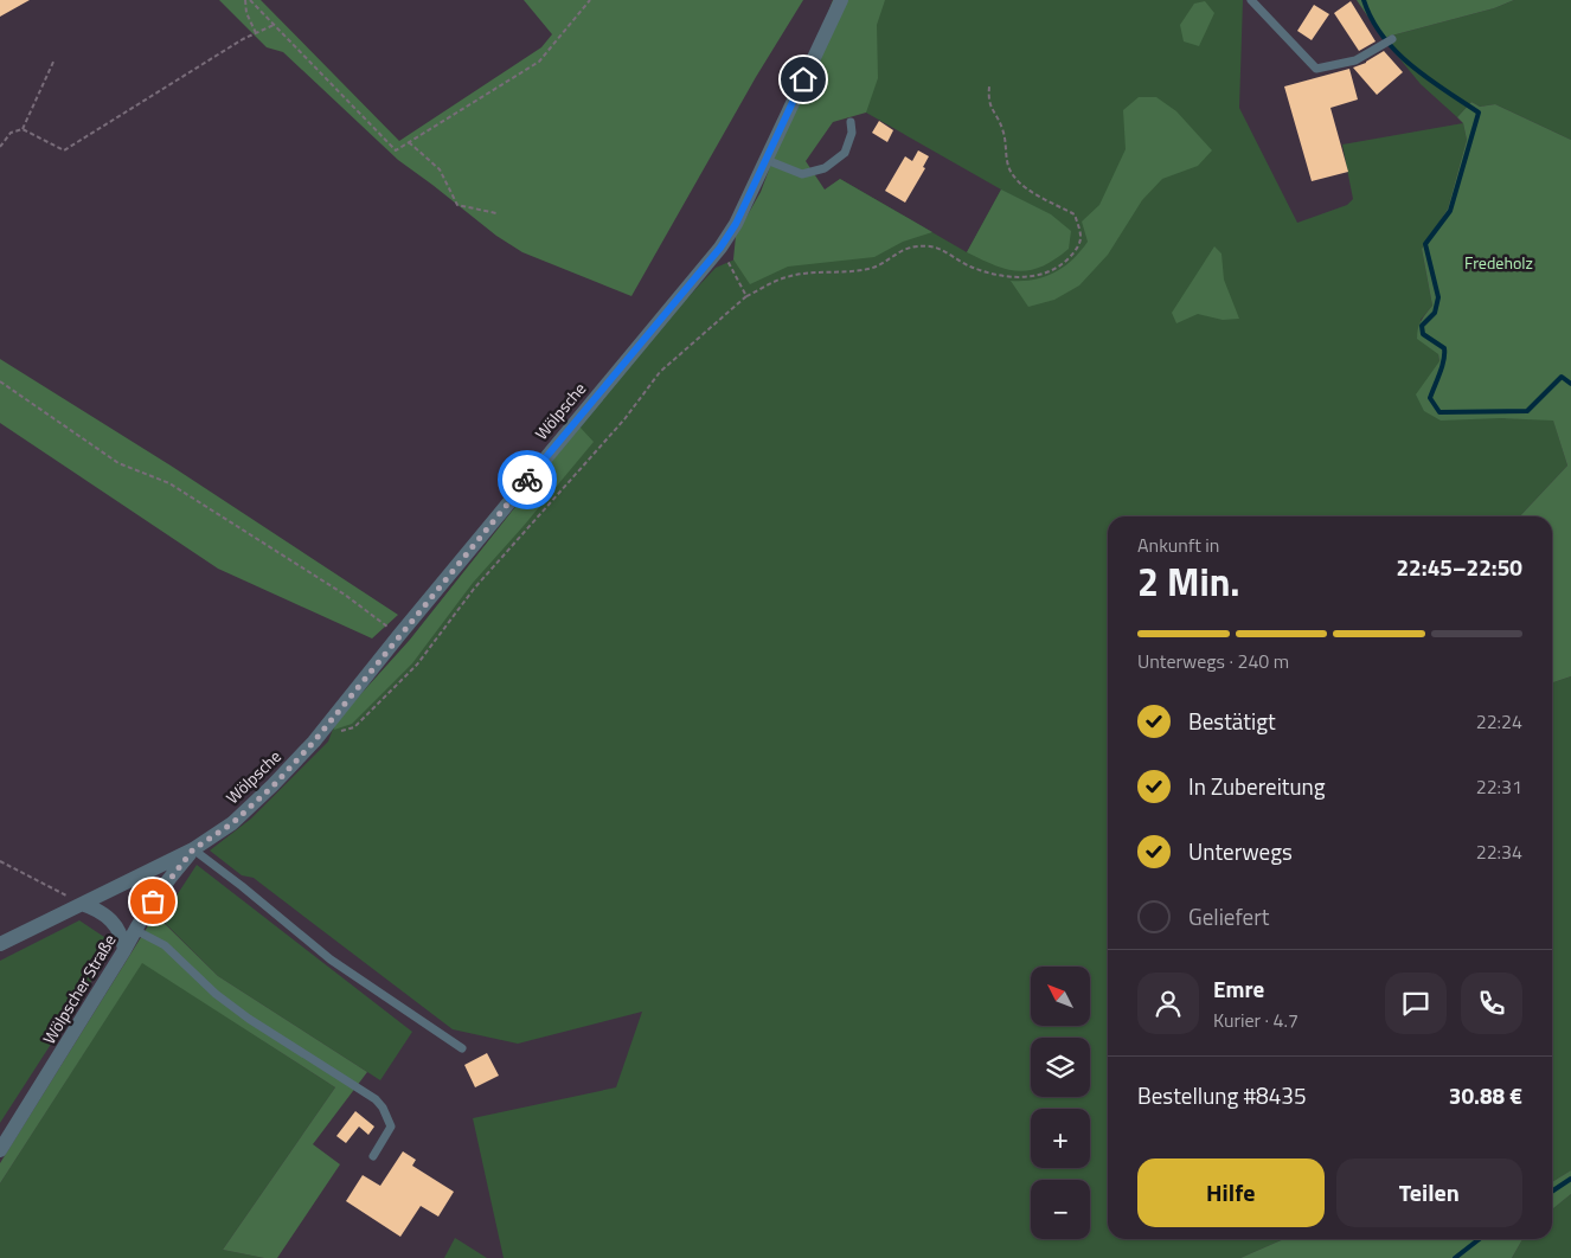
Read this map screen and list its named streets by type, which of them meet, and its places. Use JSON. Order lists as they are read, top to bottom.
{
  "streets": {
    "street": ["Wölpsche", "Wölpscher Straße"]
  },
  "crossings": [
    ["Wölpsche", "Wölpscher Straße"]
  ],
  "parks": ["Fredeholz"],
  "north": "top left",
  "page": {
    "heading": ["2 Min.", "Ankunft in", "22:45–22:50"],
    "panel": [
      "Emre",
      "Kurier · 4.7",
      "Bestellung #8435",
      "30.88 €"
    ],
    "bar": "Unterwegs · 240 m",
    "list": [
      ["Bestätigt", "22:24"],
      ["In Zubereitung", "22:31"],
      ["Unterwegs", "22:34"],
      "Geliefert"
    ],
    "map_buttons": ["+", "−"],
    "buttons": ["Hilfe", "Teilen"]
  }
}
